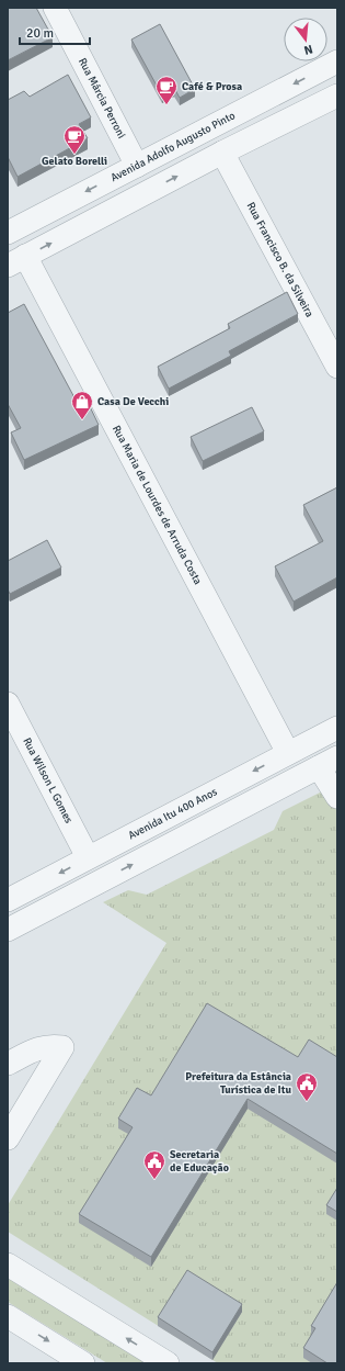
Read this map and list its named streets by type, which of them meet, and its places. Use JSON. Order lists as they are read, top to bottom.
{
  "streets": {
    "street": [
      "Rua Márcia Perroni",
      "Avenida Adolfo Augusto Pinto",
      "Rua Francisco B. da Silveira",
      "Rua Maria de Lourdes de Arruda Costa",
      "Rua Wilson L Gomes",
      "Avenida Itu 400 Anos"
    ]
  },
  "crossings": [
    ["Rua Márcia Perroni", "Avenida Adolfo Augusto Pinto"],
    ["Rua Maria de Lourdes de Arruda Costa", "Avenida Itu 400 Anos"],
    ["Rua Wilson L Gomes", "Avenida Itu 400 Anos"]
  ],
  "places": {
    "cafe": ["Café & Prosa", "Gelato Borelli"],
    "shop": ["Casa De Vecchi"],
    "public building": ["Prefeitura da Estância Turística de Itu", "Secretaria de Educação"]
  },
  "scale_bar": "20 m",
  "north": "bottom"
}
